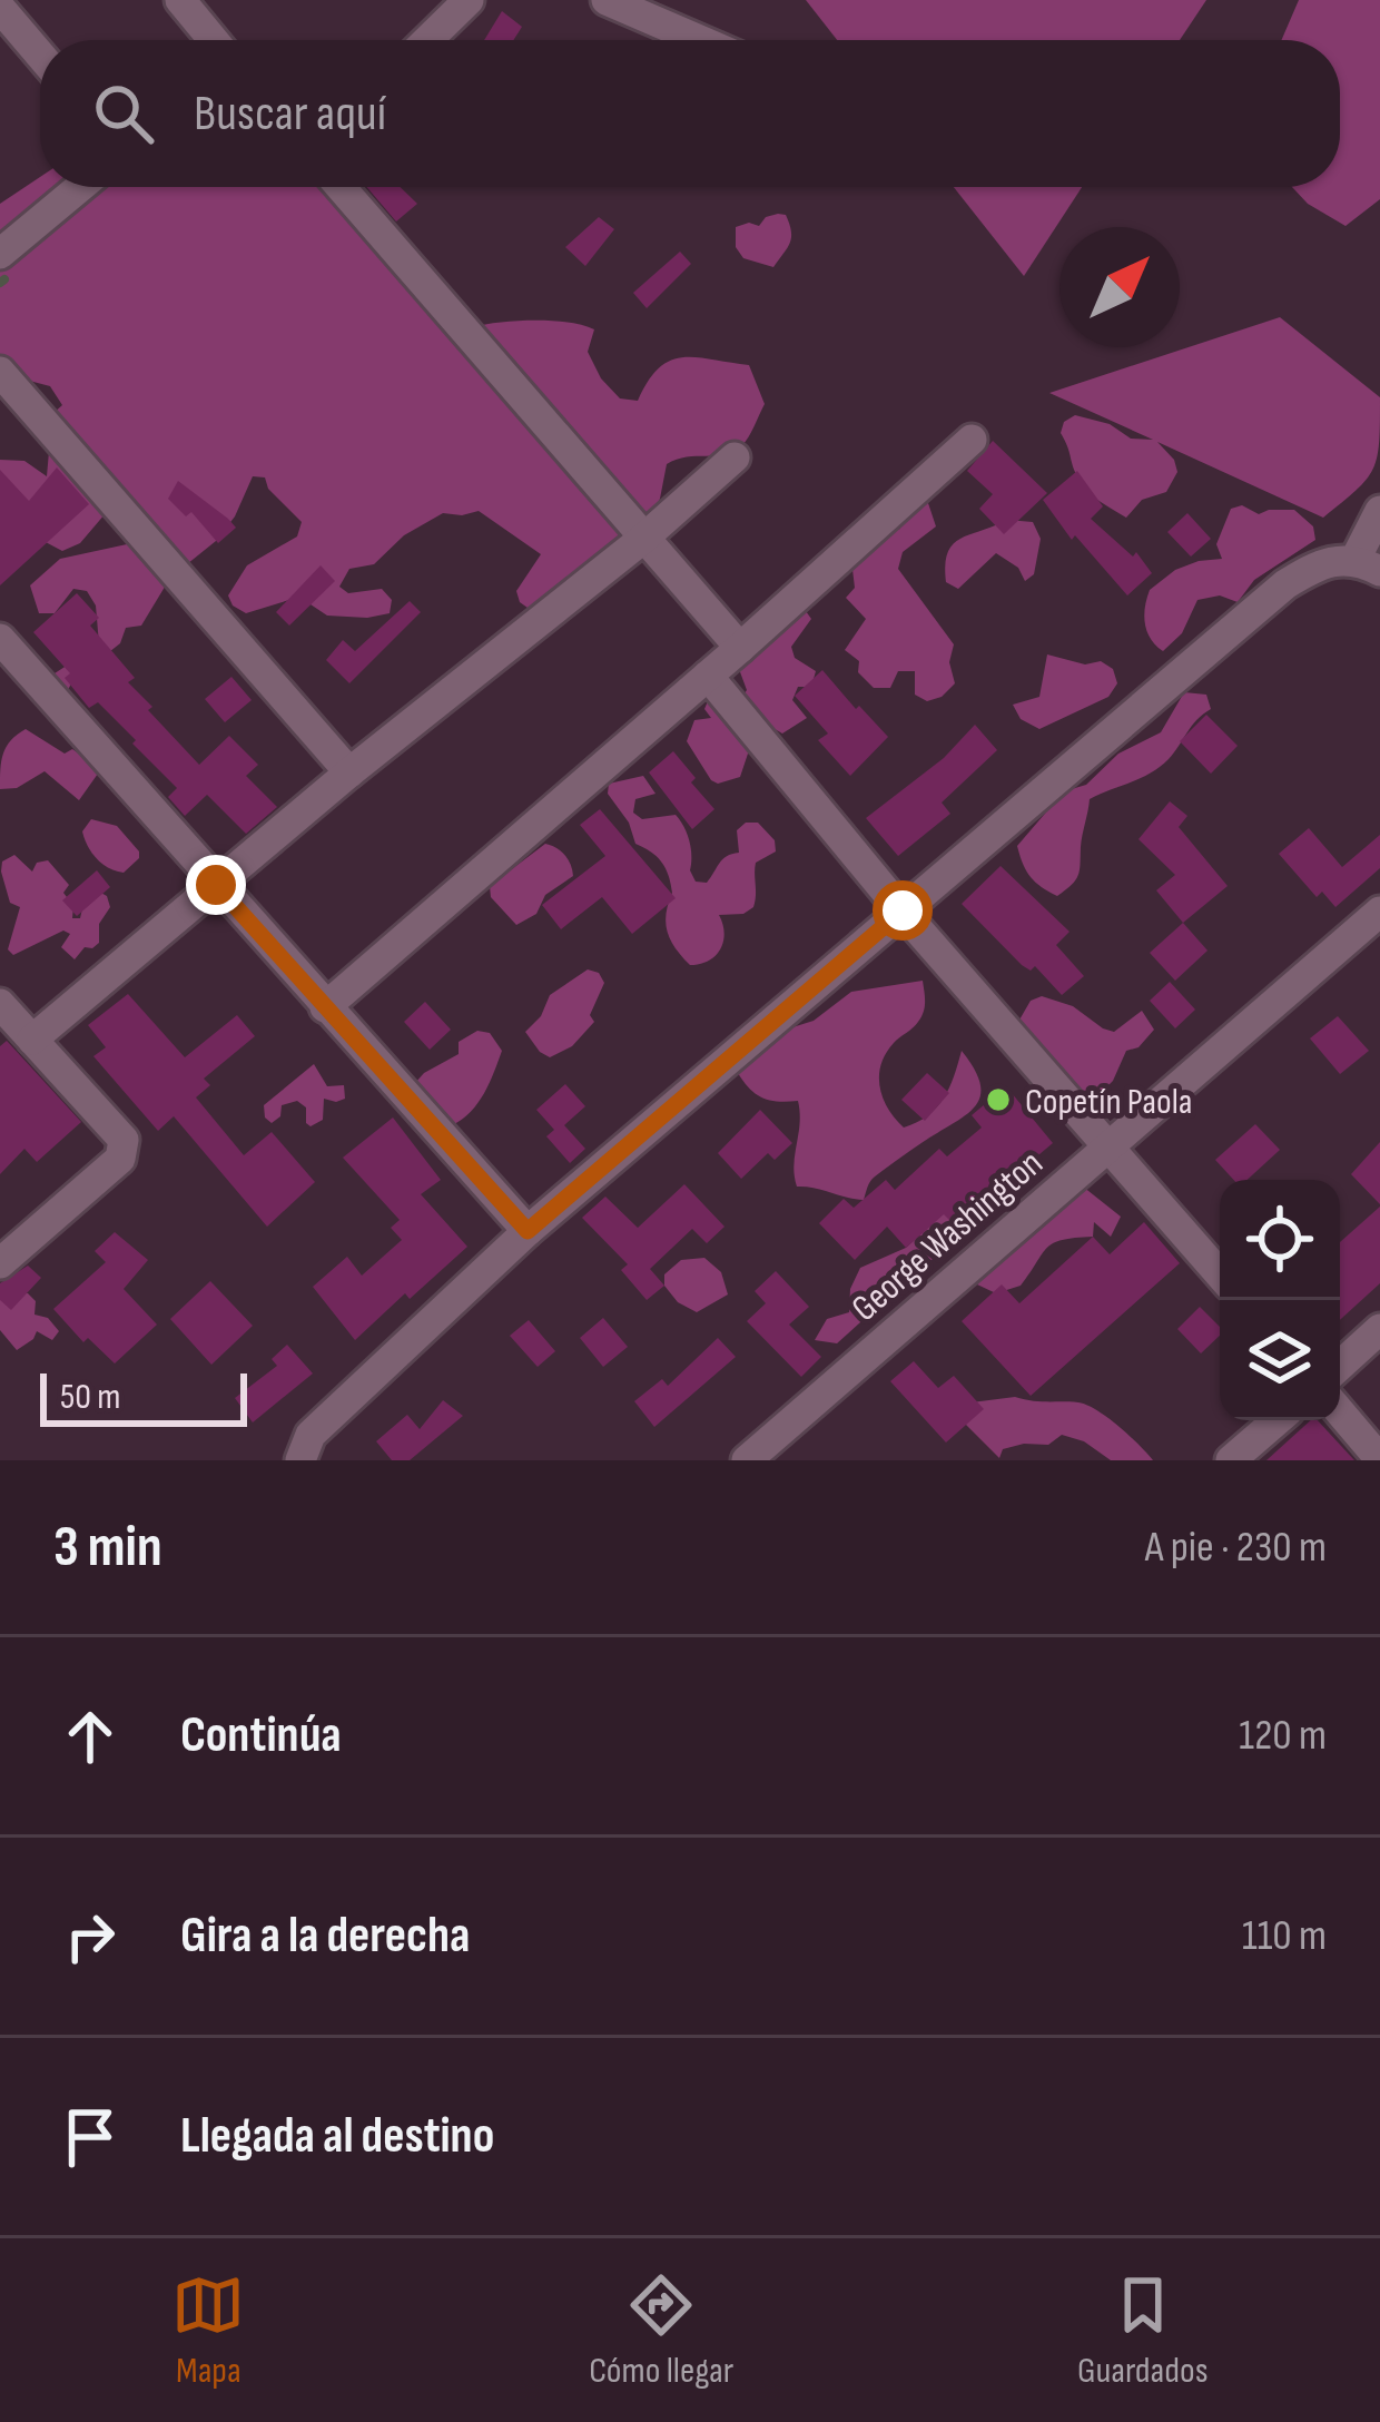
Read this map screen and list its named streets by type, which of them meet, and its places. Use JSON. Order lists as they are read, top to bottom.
{
  "streets": {
    "street": ["George Washington"]
  },
  "places": ["Copetín Paola"],
  "scale_bar": "50 m",
  "north": "top right",
  "page": {
    "search": "Buscar aquí",
    "scale": "50 m",
    "heading": ["3 min", "A pie · 230 m"],
    "list": [
      ["Continúa", "120 m"],
      ["Gira a la derecha", "110 m"],
      "Llegada al destino"
    ],
    "nav": ["Mapa", "Cómo llegar", "Guardados"]
  }
}
